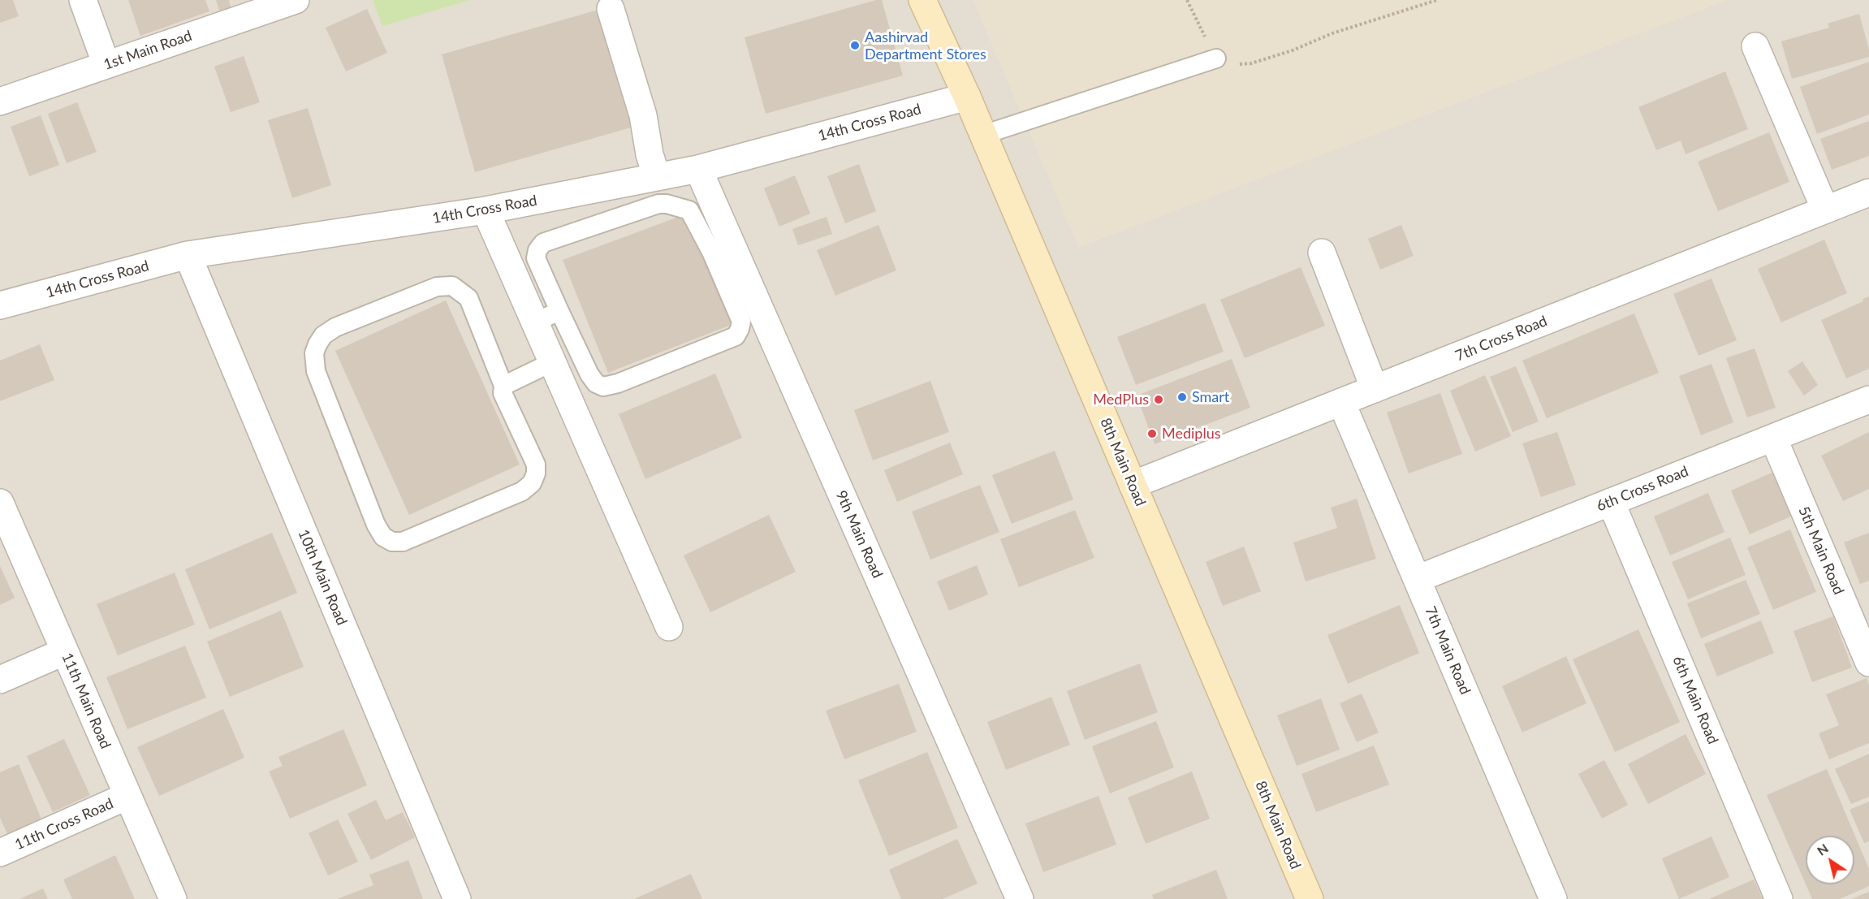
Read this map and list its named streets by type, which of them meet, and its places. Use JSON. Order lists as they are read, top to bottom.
{
  "streets": {
    "street": [
      "1st Main Road",
      "14th Cross Road",
      "7th Cross Road",
      "8th Main Road",
      "6th Cross Road",
      "9th Main Road",
      "5th Main Road",
      "10th Main Road",
      "7th Main Road",
      "6th Main Road",
      "11th Main Road",
      "11th Cross Road"
    ]
  },
  "crossings": [
    ["14th Cross Road", "8th Main Road"],
    ["14th Cross Road", "9th Main Road"],
    ["14th Cross Road", "10th Main Road"],
    ["7th Cross Road", "8th Main Road"],
    ["7th Cross Road", "7th Main Road"],
    ["6th Cross Road", "5th Main Road"],
    ["6th Cross Road", "7th Main Road"],
    ["6th Cross Road", "6th Main Road"],
    ["11th Main Road", "11th Cross Road"]
  ],
  "places": [
    "Aashirvad Department Stores",
    "Smart",
    "MedPlus",
    "Mediplus"
  ],
  "north": "top left"
}
